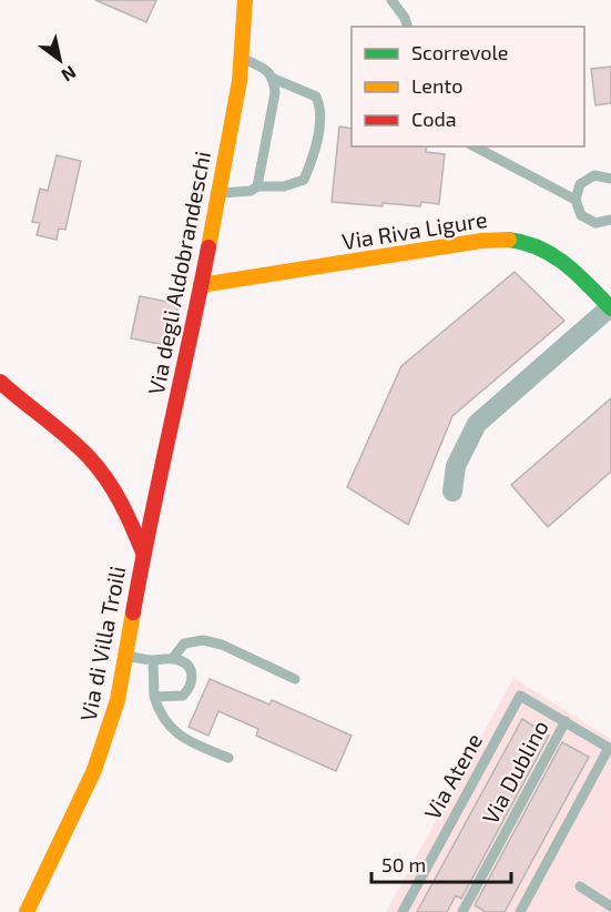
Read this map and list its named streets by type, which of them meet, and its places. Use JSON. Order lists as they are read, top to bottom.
{
  "streets": {
    "street": ["Via Riva Ligure", "Via degli Aldobrandeschi", "Via di Villa Troili"],
    "lane": ["Via Dublino", "Via Atene"]
  },
  "crossings": [
    ["Via Riva Ligure", "Via degli Aldobrandeschi"],
    ["Via degli Aldobrandeschi", "Via di Villa Troili"],
    ["Via Dublino", "Via Atene"]
  ],
  "legend": ["Scorrevole", "Lento", "Coda"],
  "scale_bar": "50 m",
  "north": "bottom right"
}
